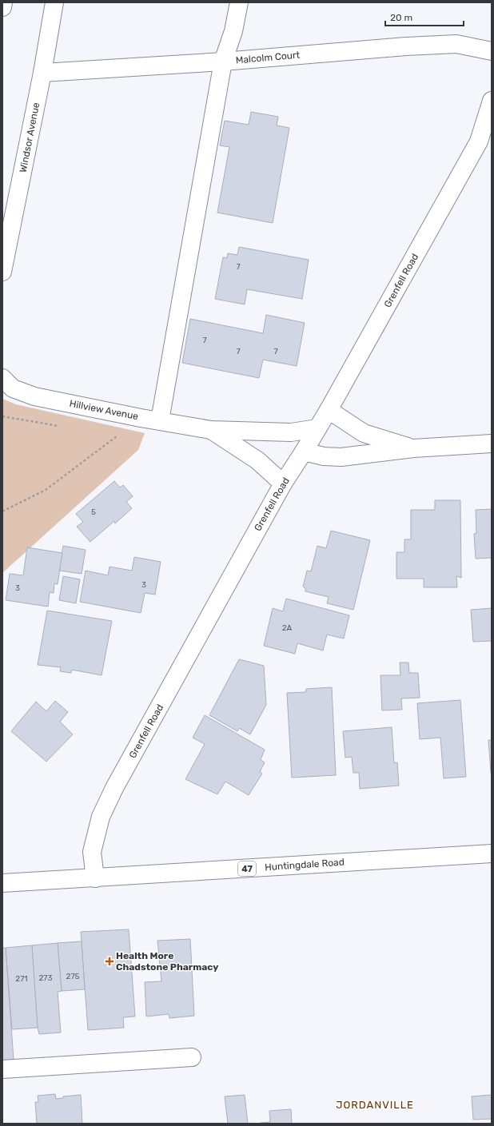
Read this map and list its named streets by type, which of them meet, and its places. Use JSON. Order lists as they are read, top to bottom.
{
  "streets": {
    "street": [
      "Malcolm Court",
      "Windsor Avenue",
      "Grenfell Road",
      "Hillview Avenue",
      "Huntingdale Road",
      "47"
    ]
  },
  "crossings": [
    ["Malcolm Court", "Windsor Avenue"],
    ["Grenfell Road", "Hillview Avenue"],
    ["Grenfell Road", "Huntingdale Road"]
  ],
  "districts": ["JORDANVILLE"],
  "places": {
    "health": ["Health More Chadstone Pharmacy"]
  },
  "house_numbers": [
    "7",
    "7",
    "7",
    "7",
    "5",
    "3",
    "3",
    "2A",
    "275",
    "273",
    "271"
  ],
  "scale_bar": "20 m"
}
